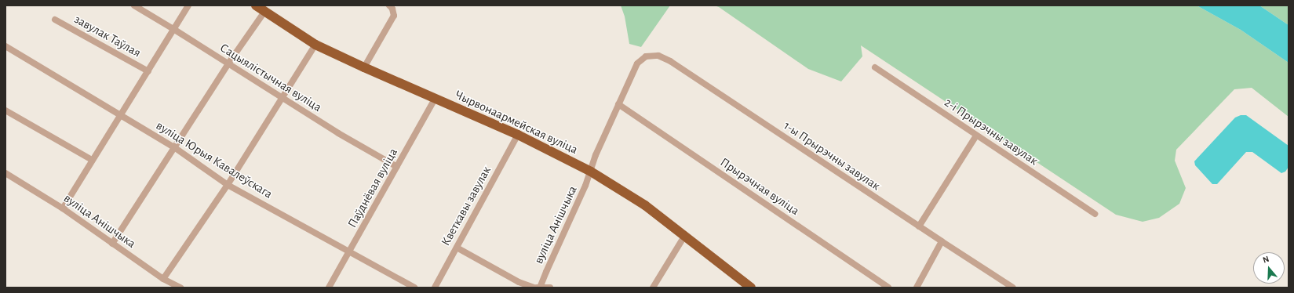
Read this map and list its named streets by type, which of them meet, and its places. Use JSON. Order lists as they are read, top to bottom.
{
  "streets": {
    "highway": ["Чырвонаармейская вуліца"],
    "street": [
      "завулак Таўлая",
      "Сацыялістычная вуліца",
      "2-і Прырэчны завулак",
      "1-ы Прырэчны завулак",
      "вуліца Юрыя Кавалеўскага",
      "Прырэчная вуліца",
      "Паўднёвая вуліца",
      "Кветкавы завулак",
      "вуліца Анішчыка"
    ]
  },
  "crossings": [
    ["завулак Таўлая", "Сацыялістычная вуліца"],
    ["завулак Таўлая", "вуліца Юрыя Кавалеўскага"],
    ["завулак Таўлая", "вуліца Анішчыка"],
    ["Сацыялістычная вуліца", "Паўднёвая вуліца"],
    ["Чырвонаармейская вуліца", "Паўднёвая вуліца"],
    ["Чырвонаармейская вуліца", "Кветкавы завулак"],
    ["Чырвонаармейская вуліца", "вуліца Анішчыка"],
    ["1-ы Прырэчны завулак", "вуліца Анішчыка"],
    ["вуліца Юрыя Кавалеўскага", "Паўднёвая вуліца"],
    ["Прырэчная вуліца", "вуліца Анішчыка"]
  ],
  "north": "top"
}
